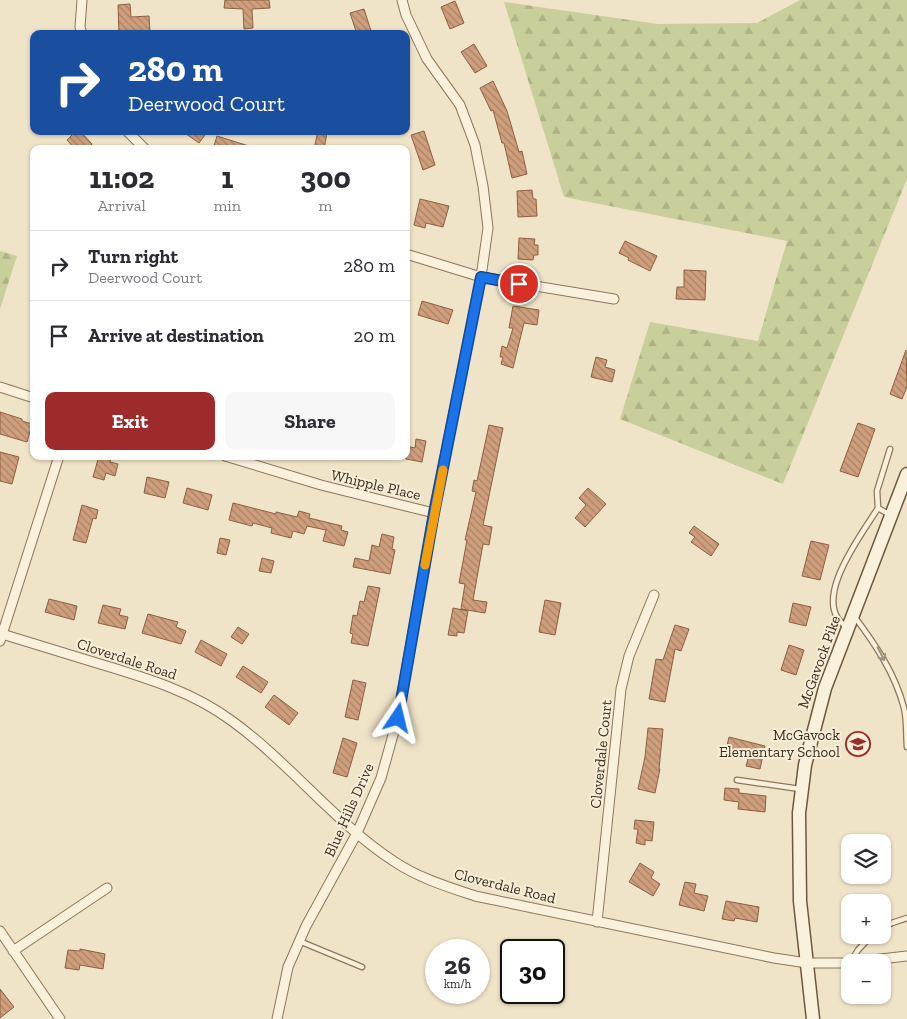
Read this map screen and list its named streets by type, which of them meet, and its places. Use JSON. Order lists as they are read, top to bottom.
{
  "streets": {
    "main road": ["McGavock Pike"],
    "street": [
      "Whipple Place",
      "Cloverdale Road",
      "Cloverdale Court",
      "Blue Hills Drive"
    ]
  },
  "crossings": [
    ["Whipple Place", "Blue Hills Drive"],
    ["Cloverdale Road", "McGavock Pike"],
    ["Cloverdale Road", "Cloverdale Court"],
    ["Cloverdale Road", "Blue Hills Drive"]
  ],
  "places": {
    "school or university": ["McGavock Elementary School"]
  },
  "page": {
    "turn": ["280 m", "Deerwood Court"],
    "eta": [
      "11:02",
      "Arrival",
      "1",
      "min",
      "300",
      "m"
    ],
    "list": [
      {
        "name": "Turn right",
        "note": "Deerwood Court",
        "value": "280 m"
      },
      {
        "name": "Arrive at destination",
        "value": "20 m"
      }
    ],
    "buttons": ["Exit", "Share"],
    "map_buttons": ["+", "−"],
    "speed": "26 km/h",
    "limit": "30"
  }
}
